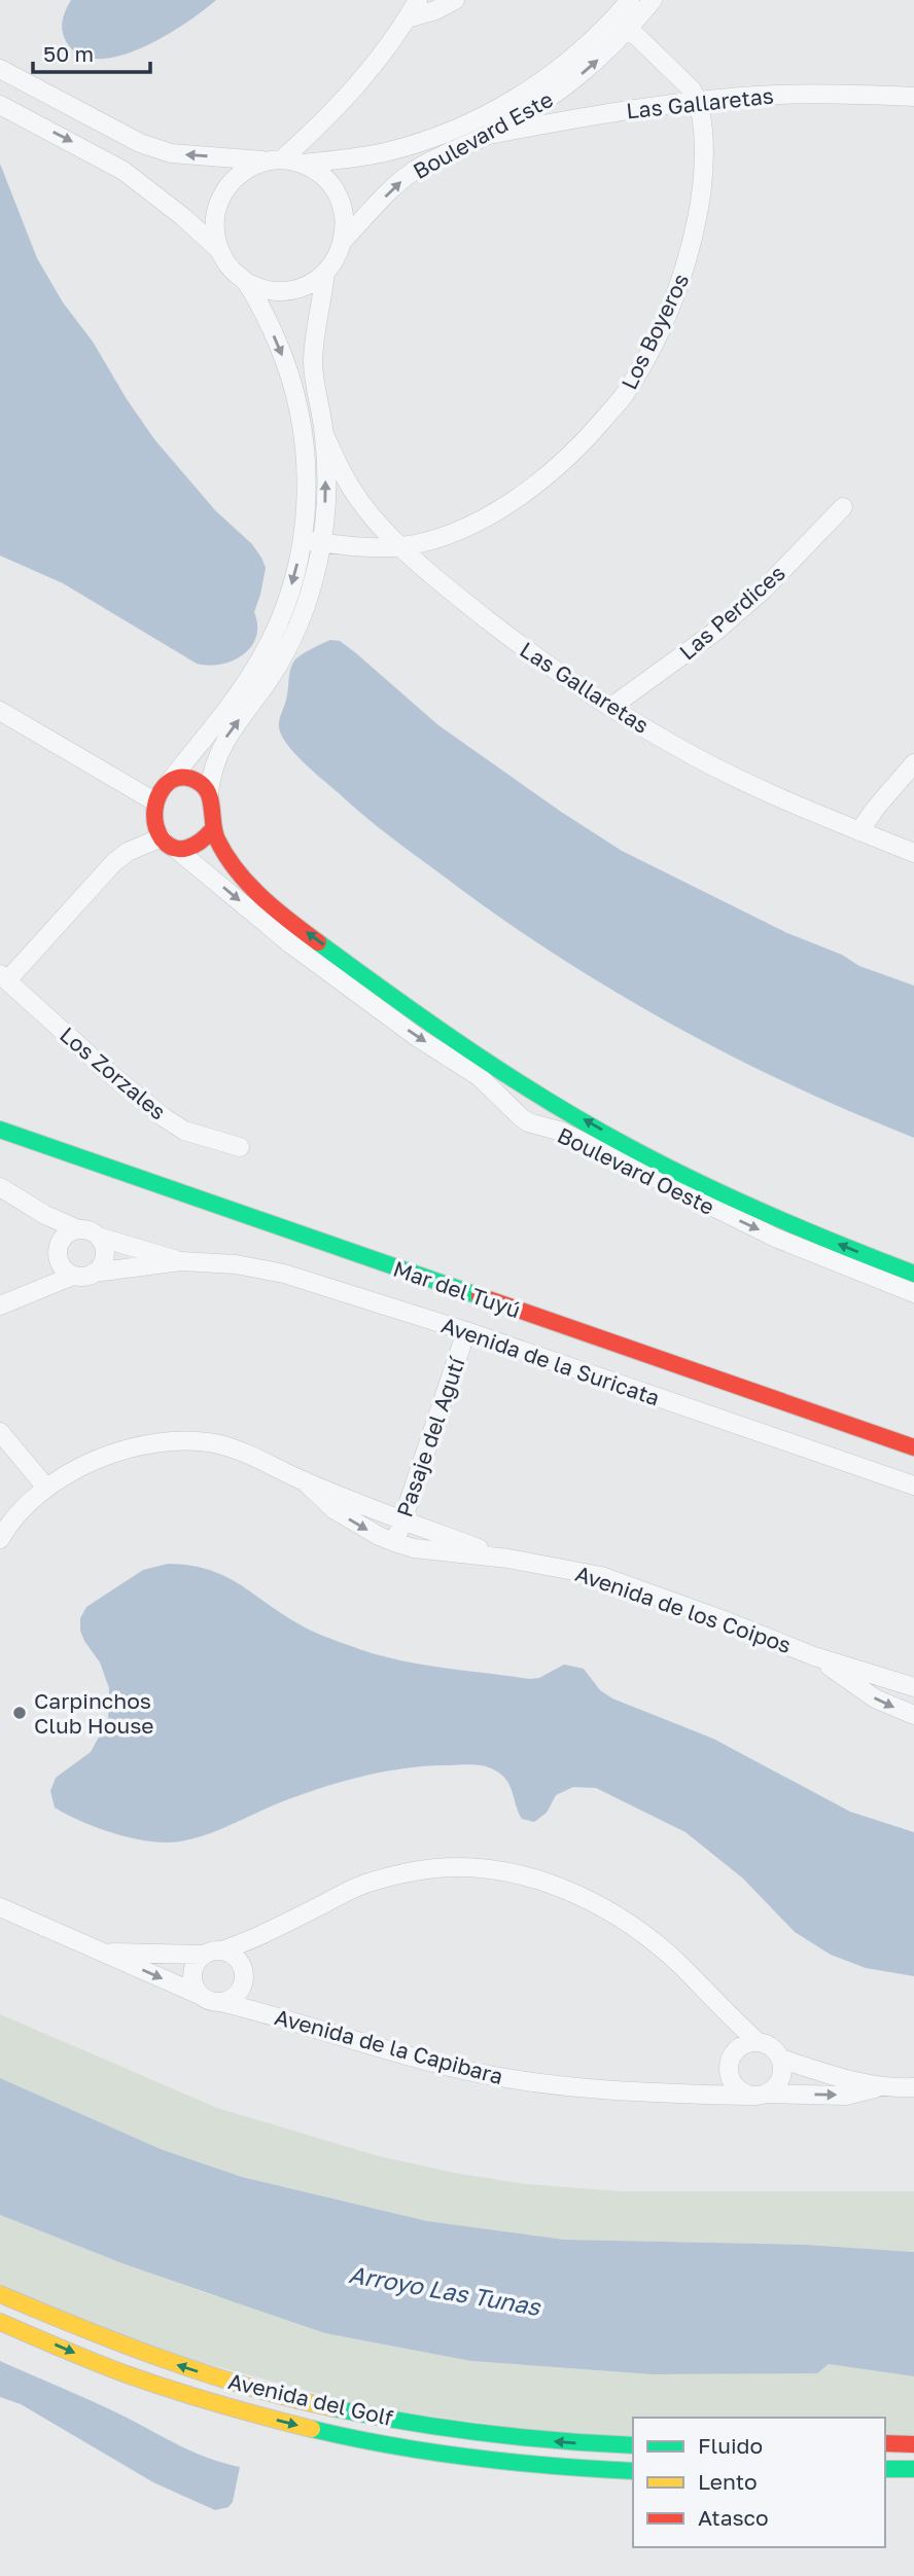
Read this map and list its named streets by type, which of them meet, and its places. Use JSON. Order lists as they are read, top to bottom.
{
  "streets": {
    "street": [
      "Las Gallaretas",
      "Boulevard Este",
      "Los Boyeros",
      "Las Perdices",
      "Los Zorzales",
      "Boulevard Oeste",
      "Mar del Tuyú",
      "Avenida de la Suricata",
      "Pasaje del Agutí",
      "Avenida de los Coipos",
      "Avenida de la Capibara",
      "Avenida del Golf"
    ]
  },
  "crossings": [
    ["Las Gallaretas", "Boulevard Este"],
    ["Las Gallaretas", "Los Boyeros"],
    ["Las Gallaretas", "Las Perdices"],
    ["Avenida de la Suricata", "Pasaje del Agutí"],
    ["Pasaje del Agutí", "Avenida de los Coipos"]
  ],
  "water": ["Arroyo Las Tunas"],
  "places": ["Carpinchos Club House"],
  "legend": ["Fluido", "Lento", "Atasco"],
  "scale_bar": "50 m"
}
